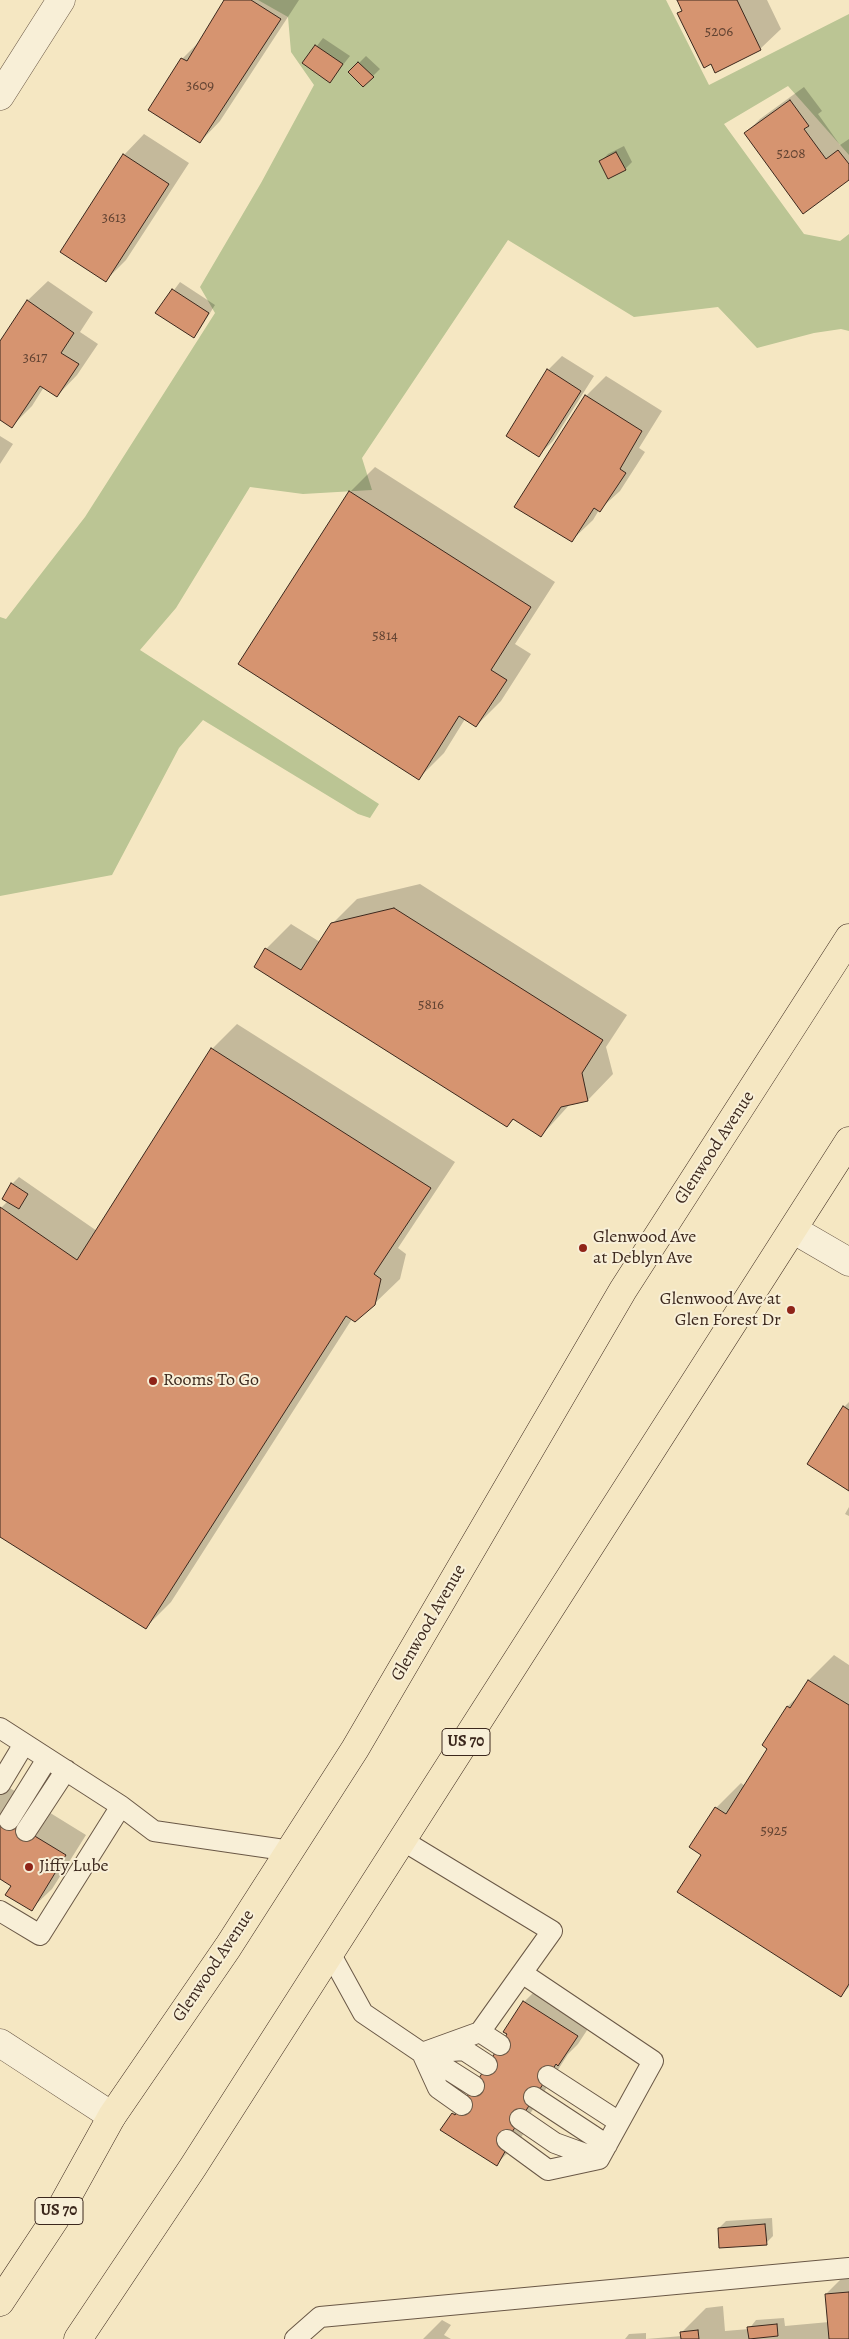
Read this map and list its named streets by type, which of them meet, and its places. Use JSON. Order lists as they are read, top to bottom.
{
  "streets": {
    "highway": ["Glenwood Avenue", "US 70"]
  },
  "places": [
    "Glenwood Ave at Deblyn Ave",
    "Glenwood Ave at Glen Forest Dr",
    "Rooms To Go",
    "Jiffy Lube"
  ],
  "house_numbers": [
    "5206",
    "3609",
    "5208",
    "3613",
    "3617",
    "5814",
    "5816",
    "5925"
  ]
}
